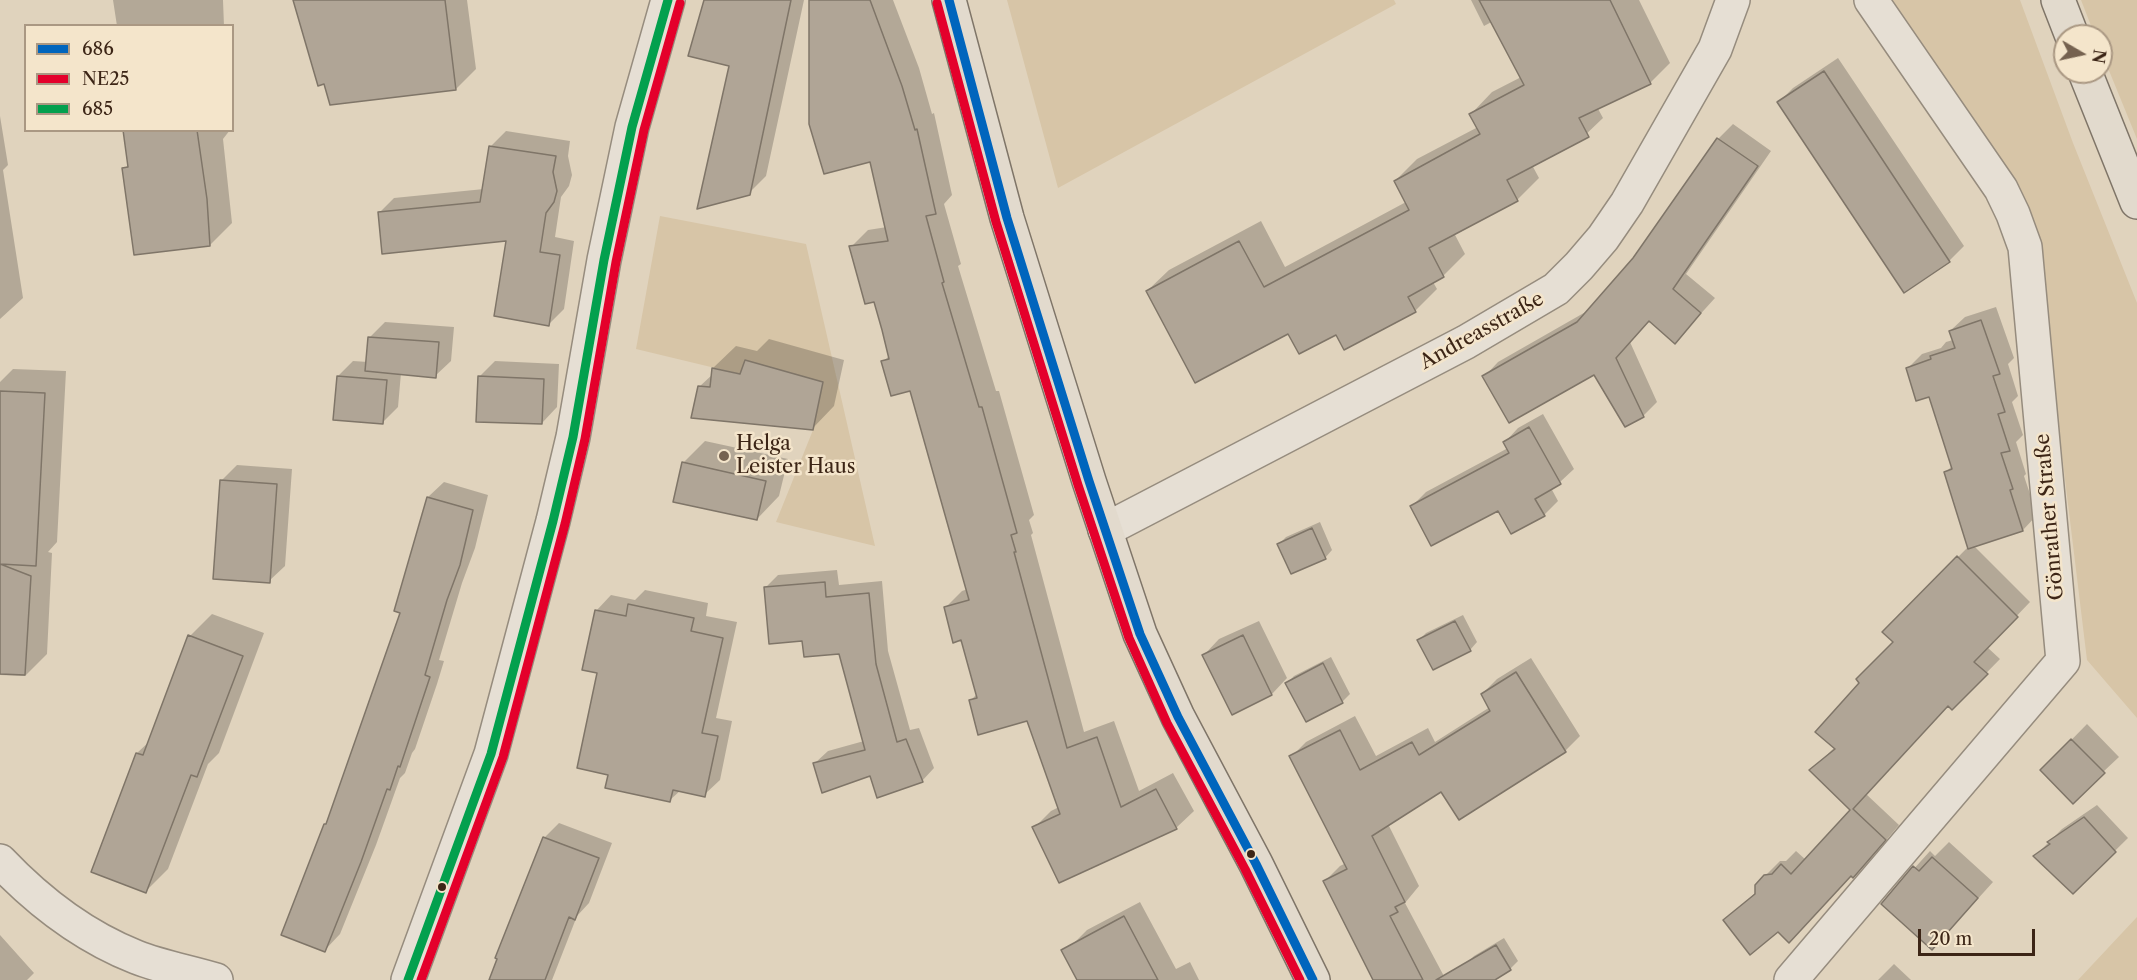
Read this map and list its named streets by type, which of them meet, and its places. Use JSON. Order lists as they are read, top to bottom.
{
  "streets": {
    "street": ["Andreasstraße", "Gönrather Straße"]
  },
  "places": ["Helga Leister Haus"],
  "lines": ["transit line 686", "transit line 685", "transit line NE25"],
  "legend": ["686", "NE25", "685"],
  "scale_bar": "20 m",
  "north": "right"
}
